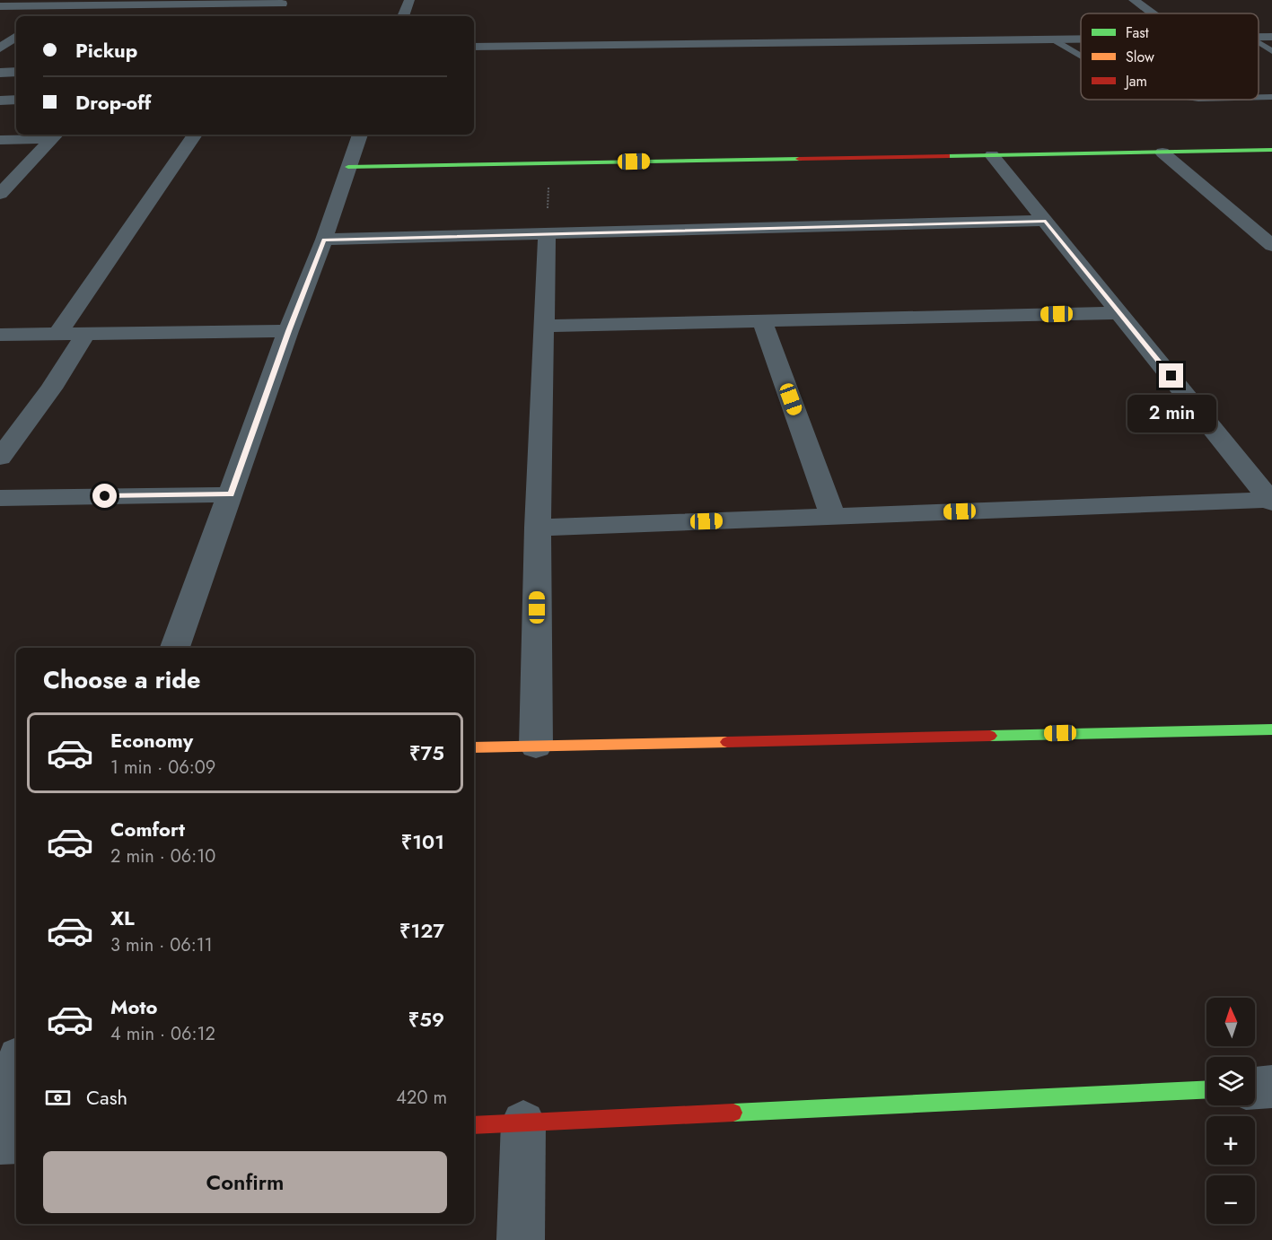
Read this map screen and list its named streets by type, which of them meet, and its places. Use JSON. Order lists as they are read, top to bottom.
{
  "legend": ["Fast", "Slow", "Jam"],
  "north": "top",
  "page": {
    "banner": ["Pickup", "Drop-off"],
    "bubble": "2 min",
    "heading": "Choose a ride",
    "list": [
      {
        "name": "Economy",
        "note": "1 min · 06:09",
        "value": "₹75"
      },
      {
        "name": "Comfort",
        "note": "2 min · 06:10",
        "value": "₹101"
      },
      {
        "name": "XL",
        "note": "3 min · 06:11",
        "value": "₹127"
      },
      {
        "name": "Moto",
        "note": "4 min · 06:12",
        "value": "₹59"
      }
    ],
    "map_buttons": ["+", "−"],
    "pay": ["Cash", "420 m"],
    "buttons": "Confirm"
  }
}
